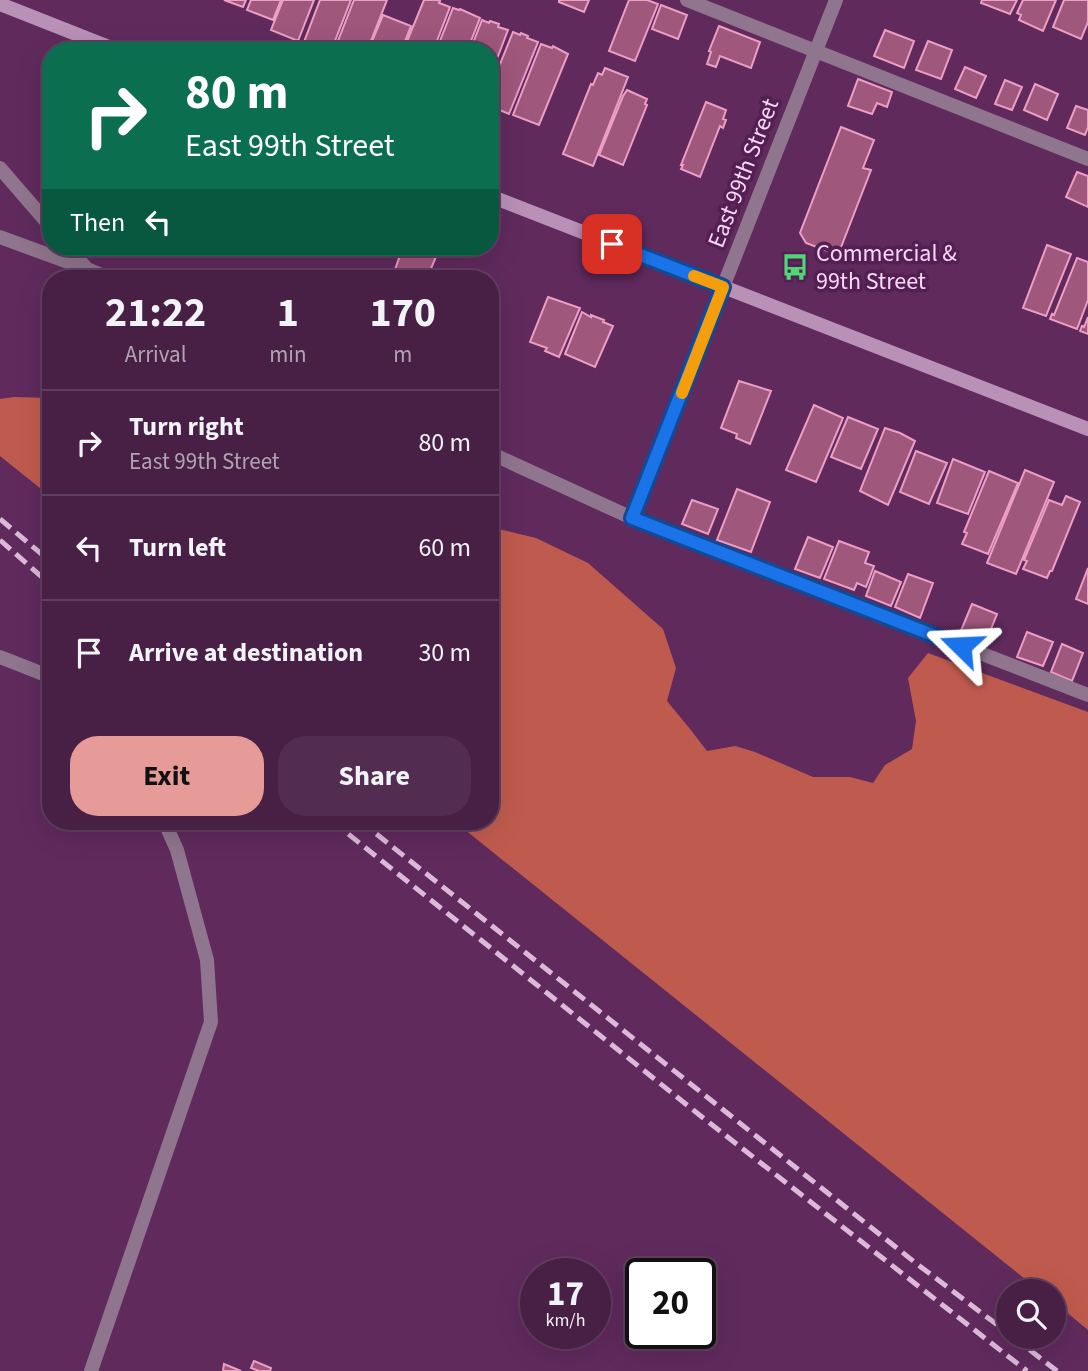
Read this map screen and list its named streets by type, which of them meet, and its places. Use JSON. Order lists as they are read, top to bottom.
{
  "streets": {
    "street": ["East 99th Street"]
  },
  "places": {
    "bus stop": ["Commercial & 99th Street"]
  },
  "page": {
    "turn": ["80 m", "East 99th Street"],
    "then": "Then",
    "eta": [
      "21:22",
      "Arrival",
      "1",
      "min",
      "170",
      "m"
    ],
    "list": [
      {
        "name": "Turn right",
        "note": "East 99th Street",
        "value": "80 m"
      },
      {
        "name": "Turn left",
        "value": "60 m"
      },
      {
        "name": "Arrive at destination",
        "value": "30 m"
      }
    ],
    "buttons": ["Exit", "Share"],
    "speed": "17 km/h",
    "limit": "20"
  }
}
